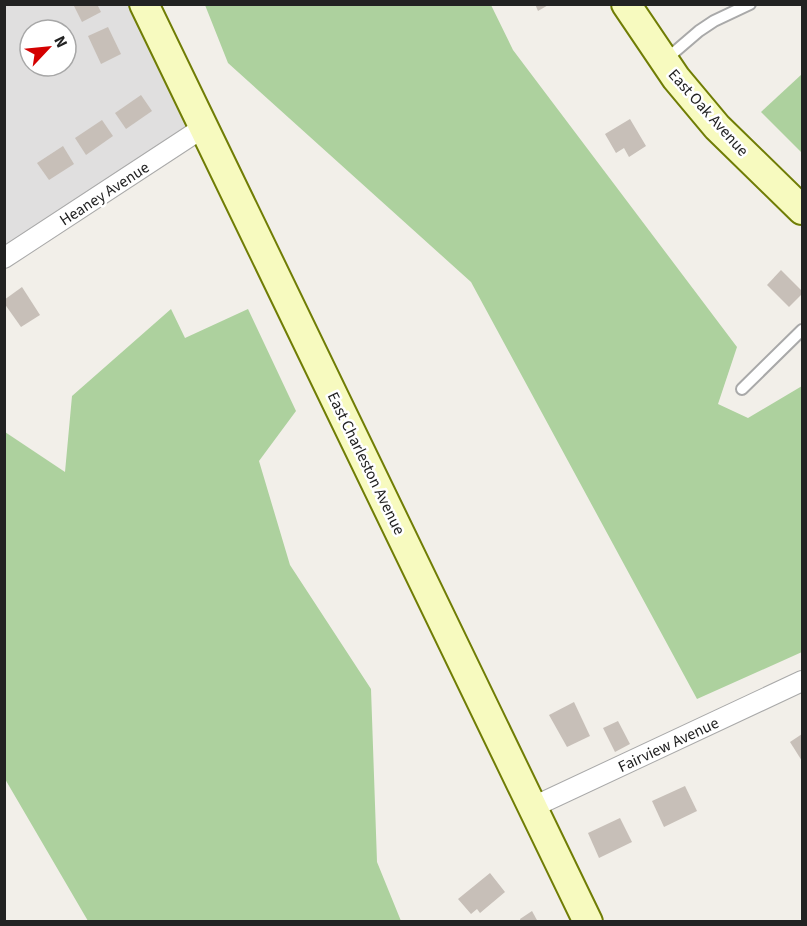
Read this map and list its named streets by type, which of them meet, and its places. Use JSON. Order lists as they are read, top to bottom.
{
  "streets": {
    "street": [
      "East Oak Avenue",
      "Heaney Avenue",
      "East Charleston Avenue",
      "Fairview Avenue"
    ]
  },
  "crossings": [
    ["Heaney Avenue", "East Charleston Avenue"],
    ["East Charleston Avenue", "Fairview Avenue"]
  ],
  "north": "top right"
}
